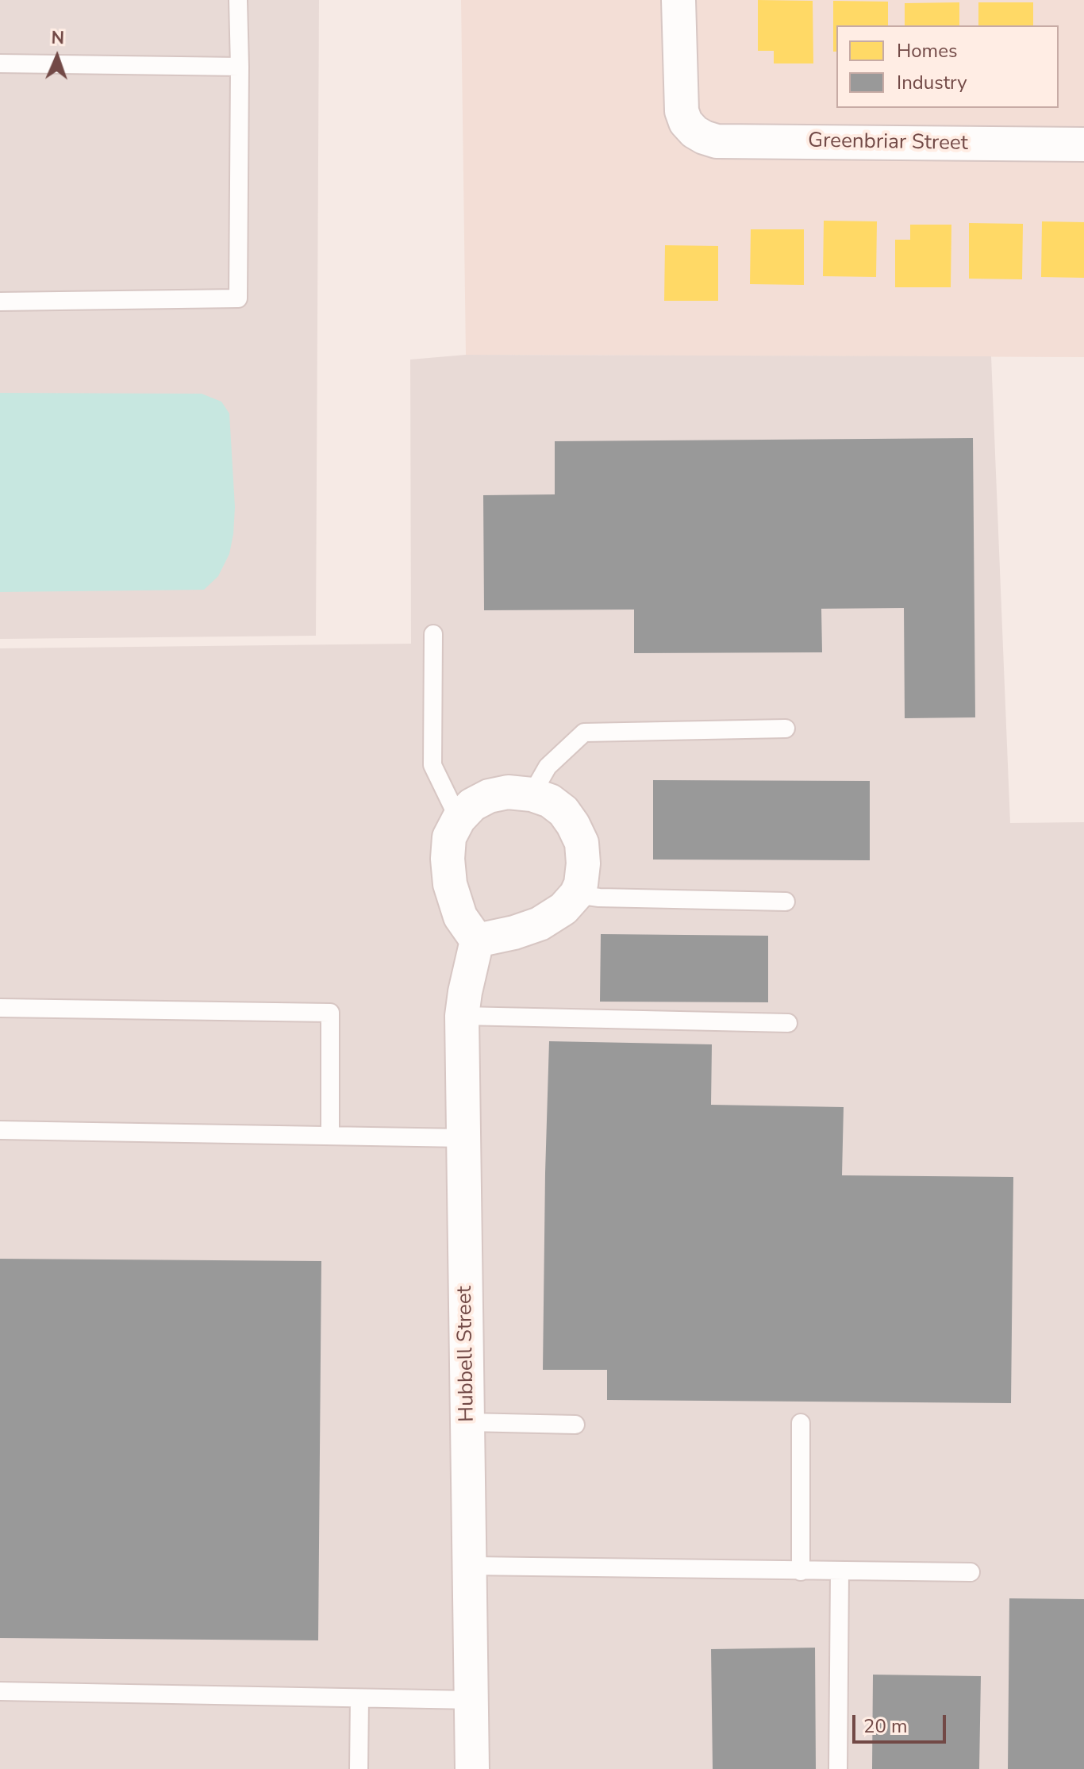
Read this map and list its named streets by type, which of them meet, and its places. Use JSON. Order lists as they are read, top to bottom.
{
  "streets": {
    "street": ["Greenbriar Street", "Hubbell Street"]
  },
  "legend": ["Homes", "Industry"],
  "scale_bar": "20 m",
  "north": "top"
}
